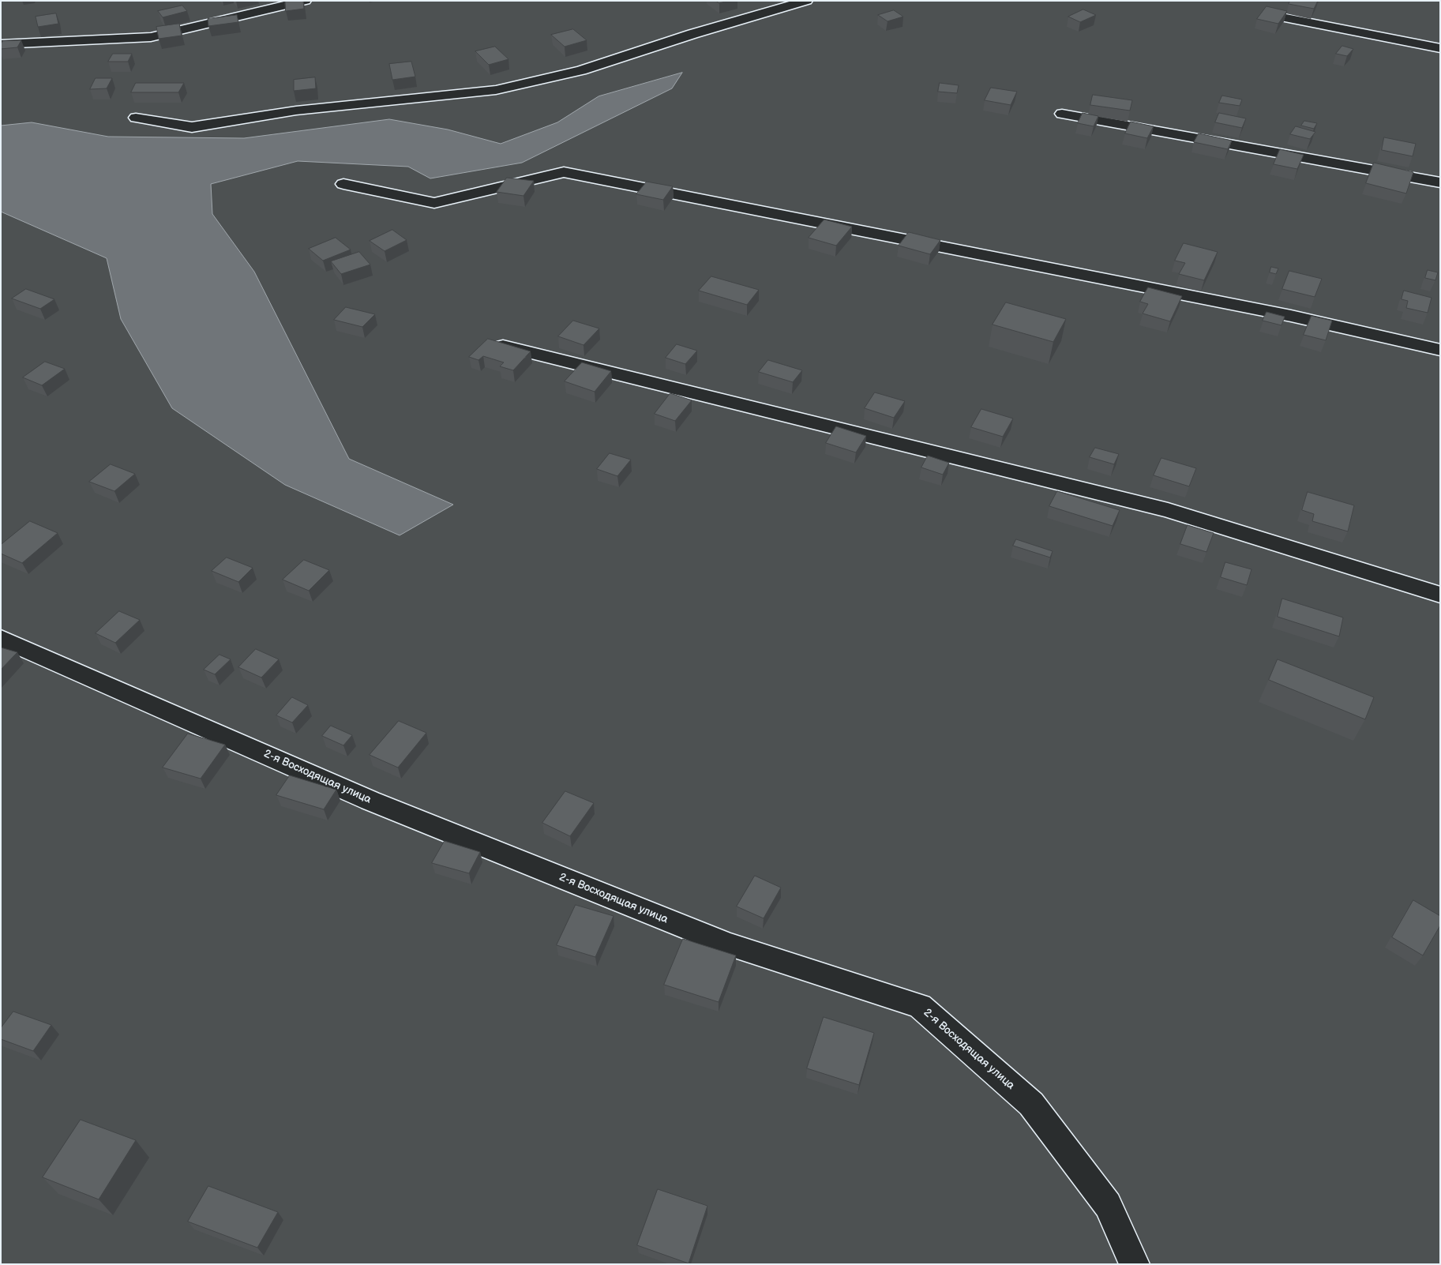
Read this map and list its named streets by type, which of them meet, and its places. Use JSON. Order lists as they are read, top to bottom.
{
  "streets": {
    "lane": ["2-я Восходящая улица"]
  }
}
